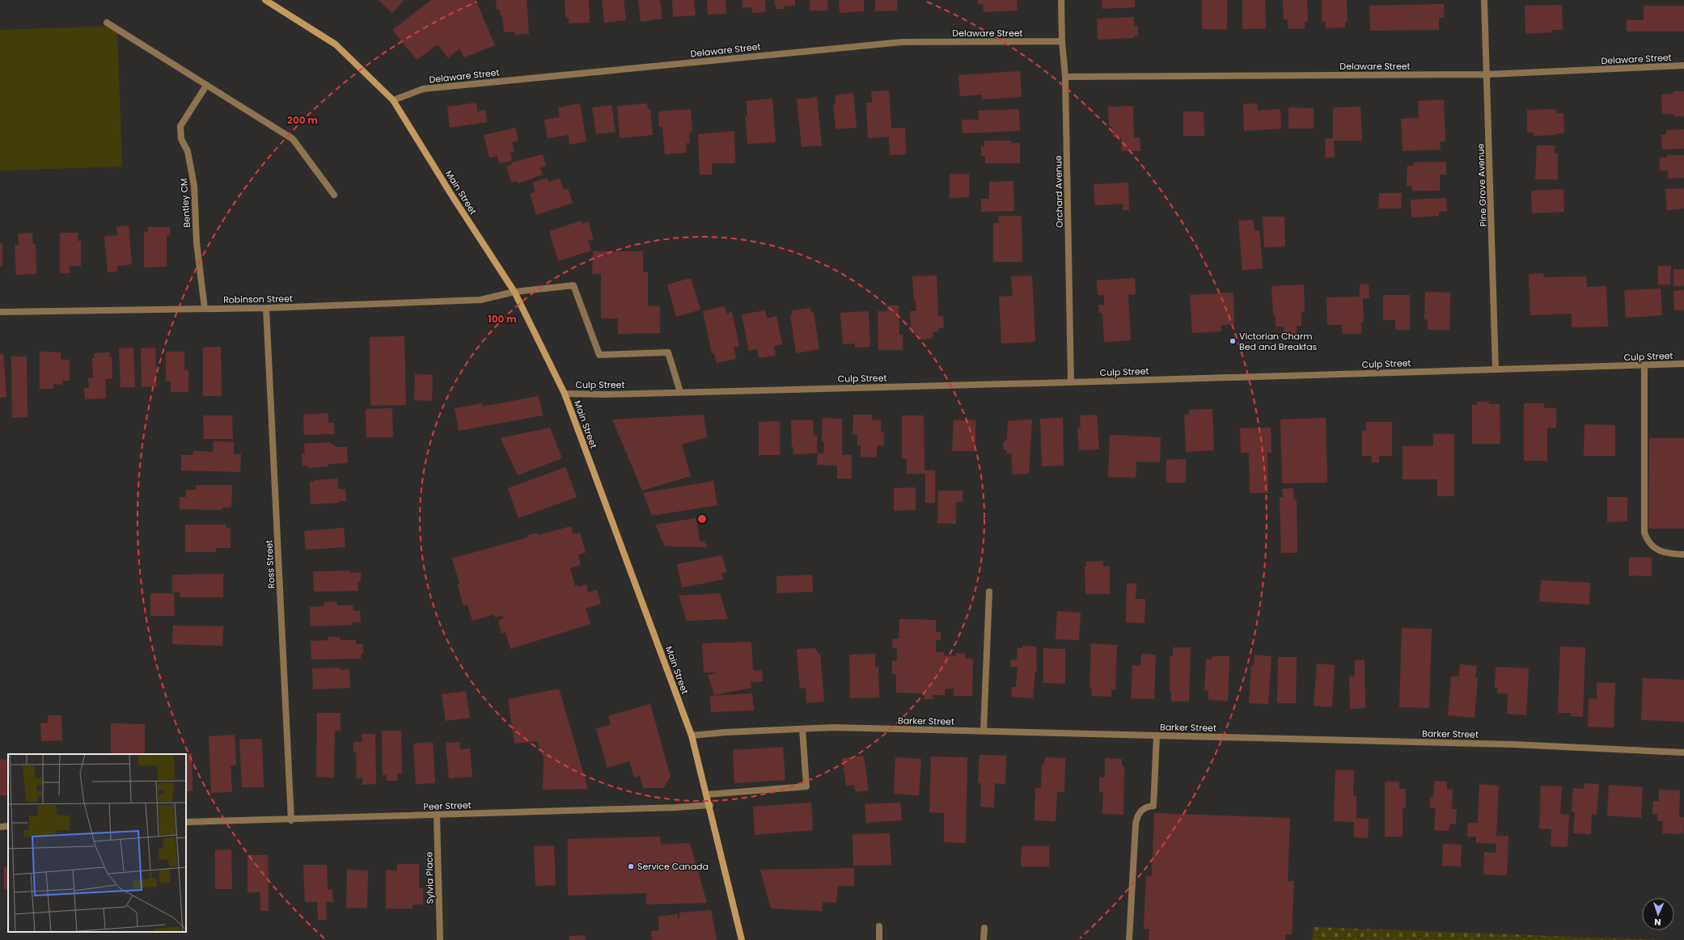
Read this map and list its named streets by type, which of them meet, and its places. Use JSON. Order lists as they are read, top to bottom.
{
  "streets": {
    "street": [
      "Delaware Street",
      "Pine Grove Avenue",
      "Orchard Avenue",
      "Main Street",
      "Bentley CM",
      "Robinson Street",
      "Culp Street",
      "Ross Street",
      "Barker Street",
      "Peer Street",
      "Sylvia Place"
    ]
  },
  "crossings": [
    ["Delaware Street", "Pine Grove Avenue"],
    ["Delaware Street", "Orchard Avenue"],
    ["Delaware Street", "Main Street"],
    ["Pine Grove Avenue", "Culp Street"],
    ["Orchard Avenue", "Culp Street"],
    ["Main Street", "Robinson Street"],
    ["Main Street", "Culp Street"],
    ["Main Street", "Barker Street"],
    ["Main Street", "Peer Street"],
    ["Bentley CM", "Robinson Street"],
    ["Robinson Street", "Culp Street"],
    ["Robinson Street", "Ross Street"],
    ["Ross Street", "Peer Street"],
    ["Peer Street", "Sylvia Place"]
  ],
  "places": ["Victorian Charm Bed and Breakfas", "Service Canada"],
  "north": "bottom",
  "rings": ["200 m", "100 m"]
}
